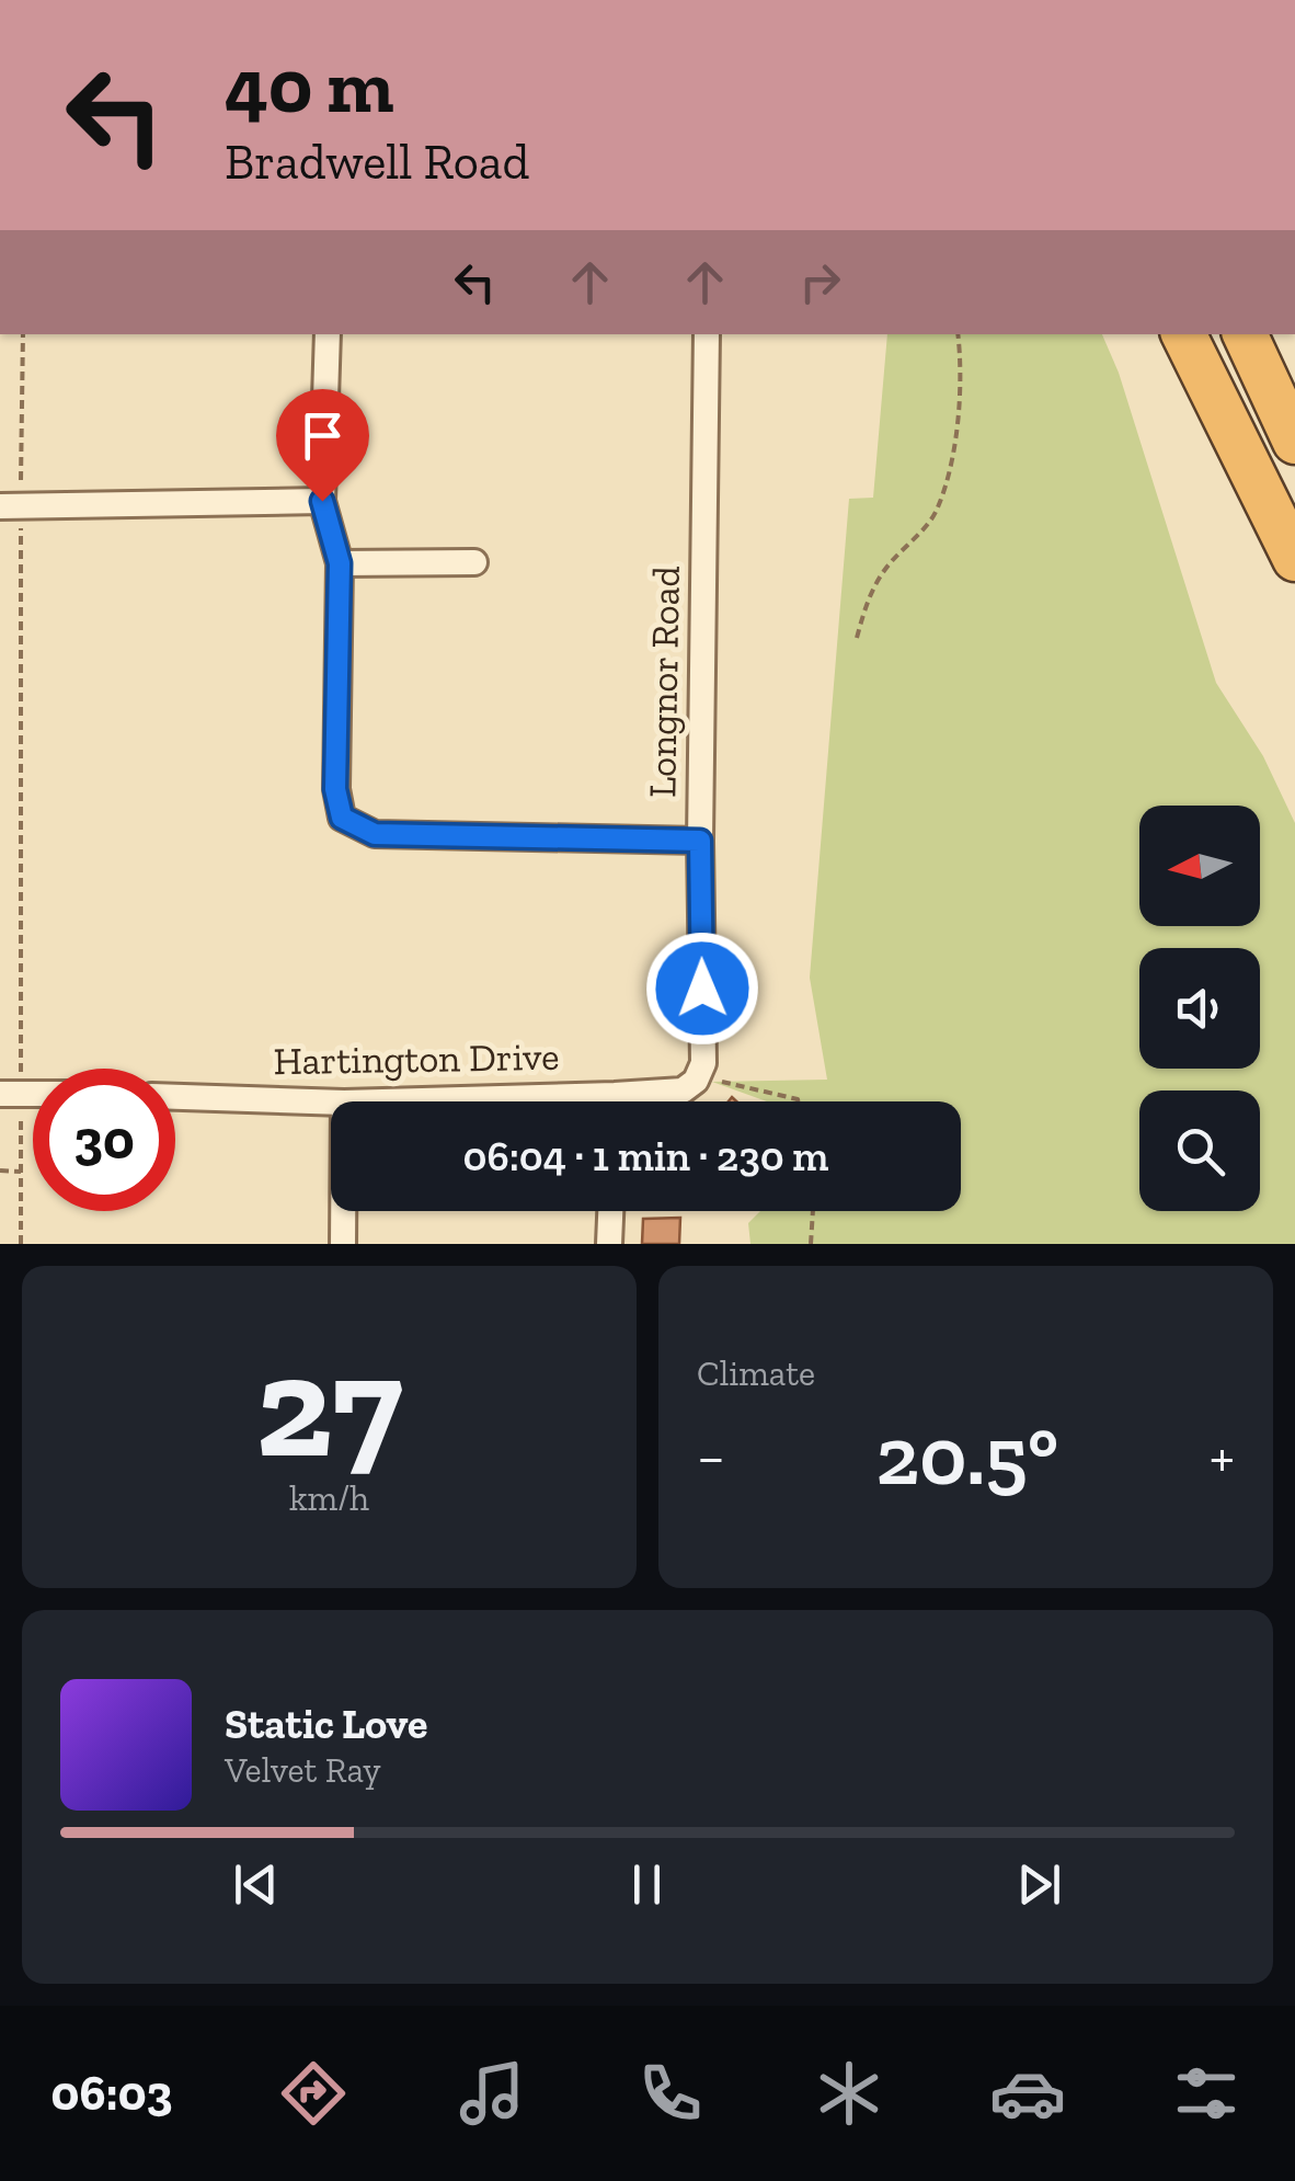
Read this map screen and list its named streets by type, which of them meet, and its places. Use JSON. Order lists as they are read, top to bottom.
{
  "streets": {
    "street": ["Longnor Road", "Hartington Drive"]
  },
  "crossings": [
    ["Longnor Road", "Hartington Drive"]
  ],
  "north": "left",
  "page": {
    "turn": ["40 m", "Bradwell Road"],
    "limit": "30",
    "trip": "06:04 · 1 min · 230 m",
    "tile": [
      ["27", "km/h"],
      "Climate"
    ],
    "heat": ["−", "20.5°", "+"],
    "song": ["Static Love", "Velvet Ray"],
    "tabs": "06:03"
  }
}
